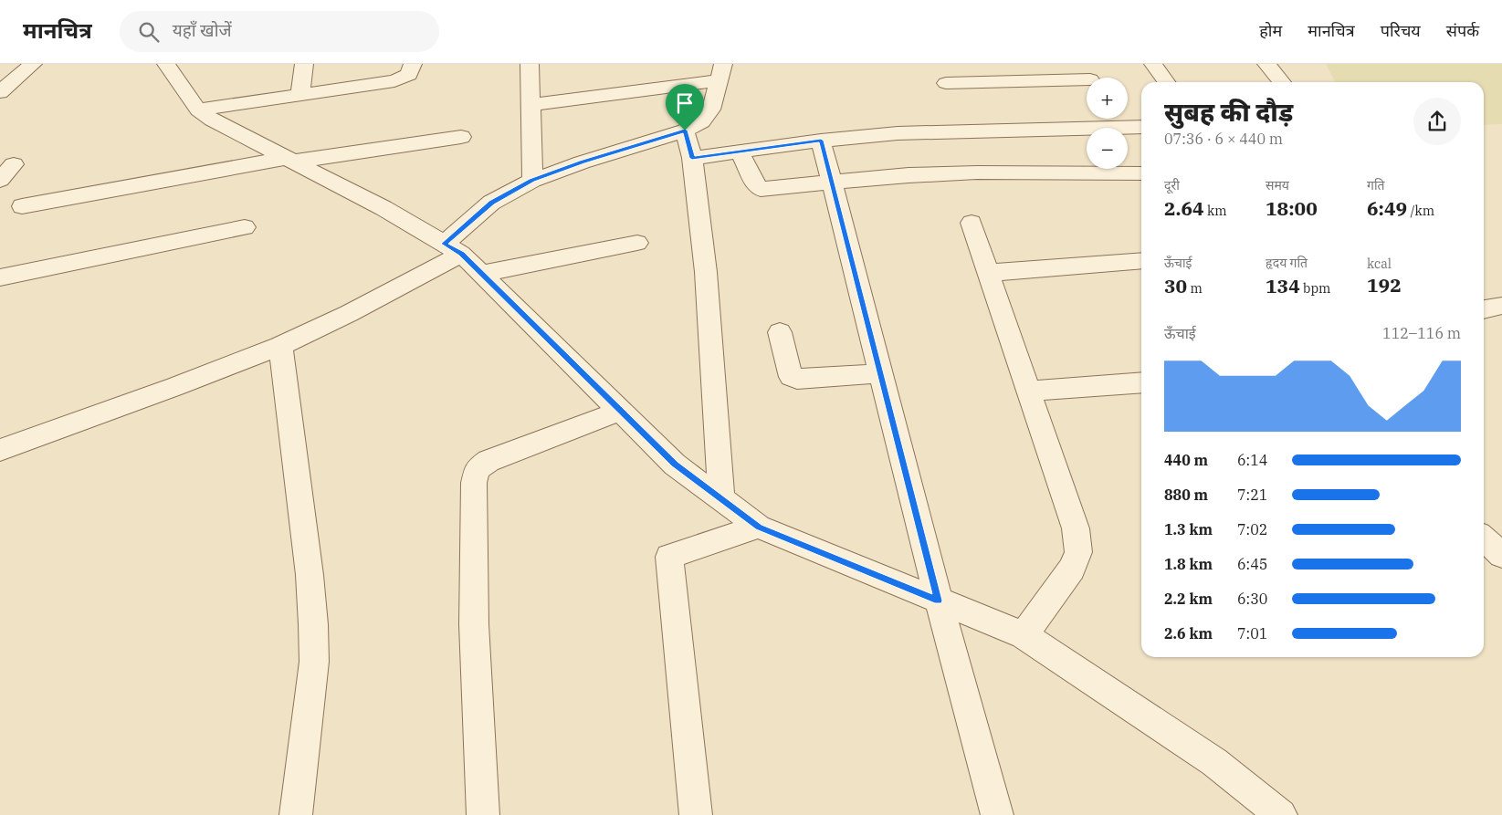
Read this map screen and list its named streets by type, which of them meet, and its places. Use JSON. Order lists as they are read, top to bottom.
{
  "page": {
    "header": "मानचित्र",
    "search": "यहाँ खोजें",
    "nav": [
      "होम",
      "मानचित्र",
      "परिचय",
      "संपर्क"
    ],
    "map_buttons": ["+", "−"],
    "heading": ["सुबह की दौड़", "07:36 · 6 × 440 m"],
    "stats": [
      ["दूरी", "2.64 km"],
      ["समय", "18:00"],
      ["गति", "6:49 /km"],
      ["ऊँचाई", "30 m"],
      ["हृदय गति", "134 bpm"],
      ["kcal", "192"]
    ],
    "chart": ["ऊँचाई", "112–116 m"],
    "list": [
      {
        "name": "440 m",
        "note": "6:14"
      },
      {
        "name": "880 m",
        "note": "7:21"
      },
      {
        "name": "1.3 km",
        "note": "7:02"
      },
      {
        "name": "1.8 km",
        "note": "6:45"
      },
      {
        "name": "2.2 km",
        "note": "6:30"
      },
      {
        "name": "2.6 km",
        "note": "7:01"
      }
    ]
  }
}
